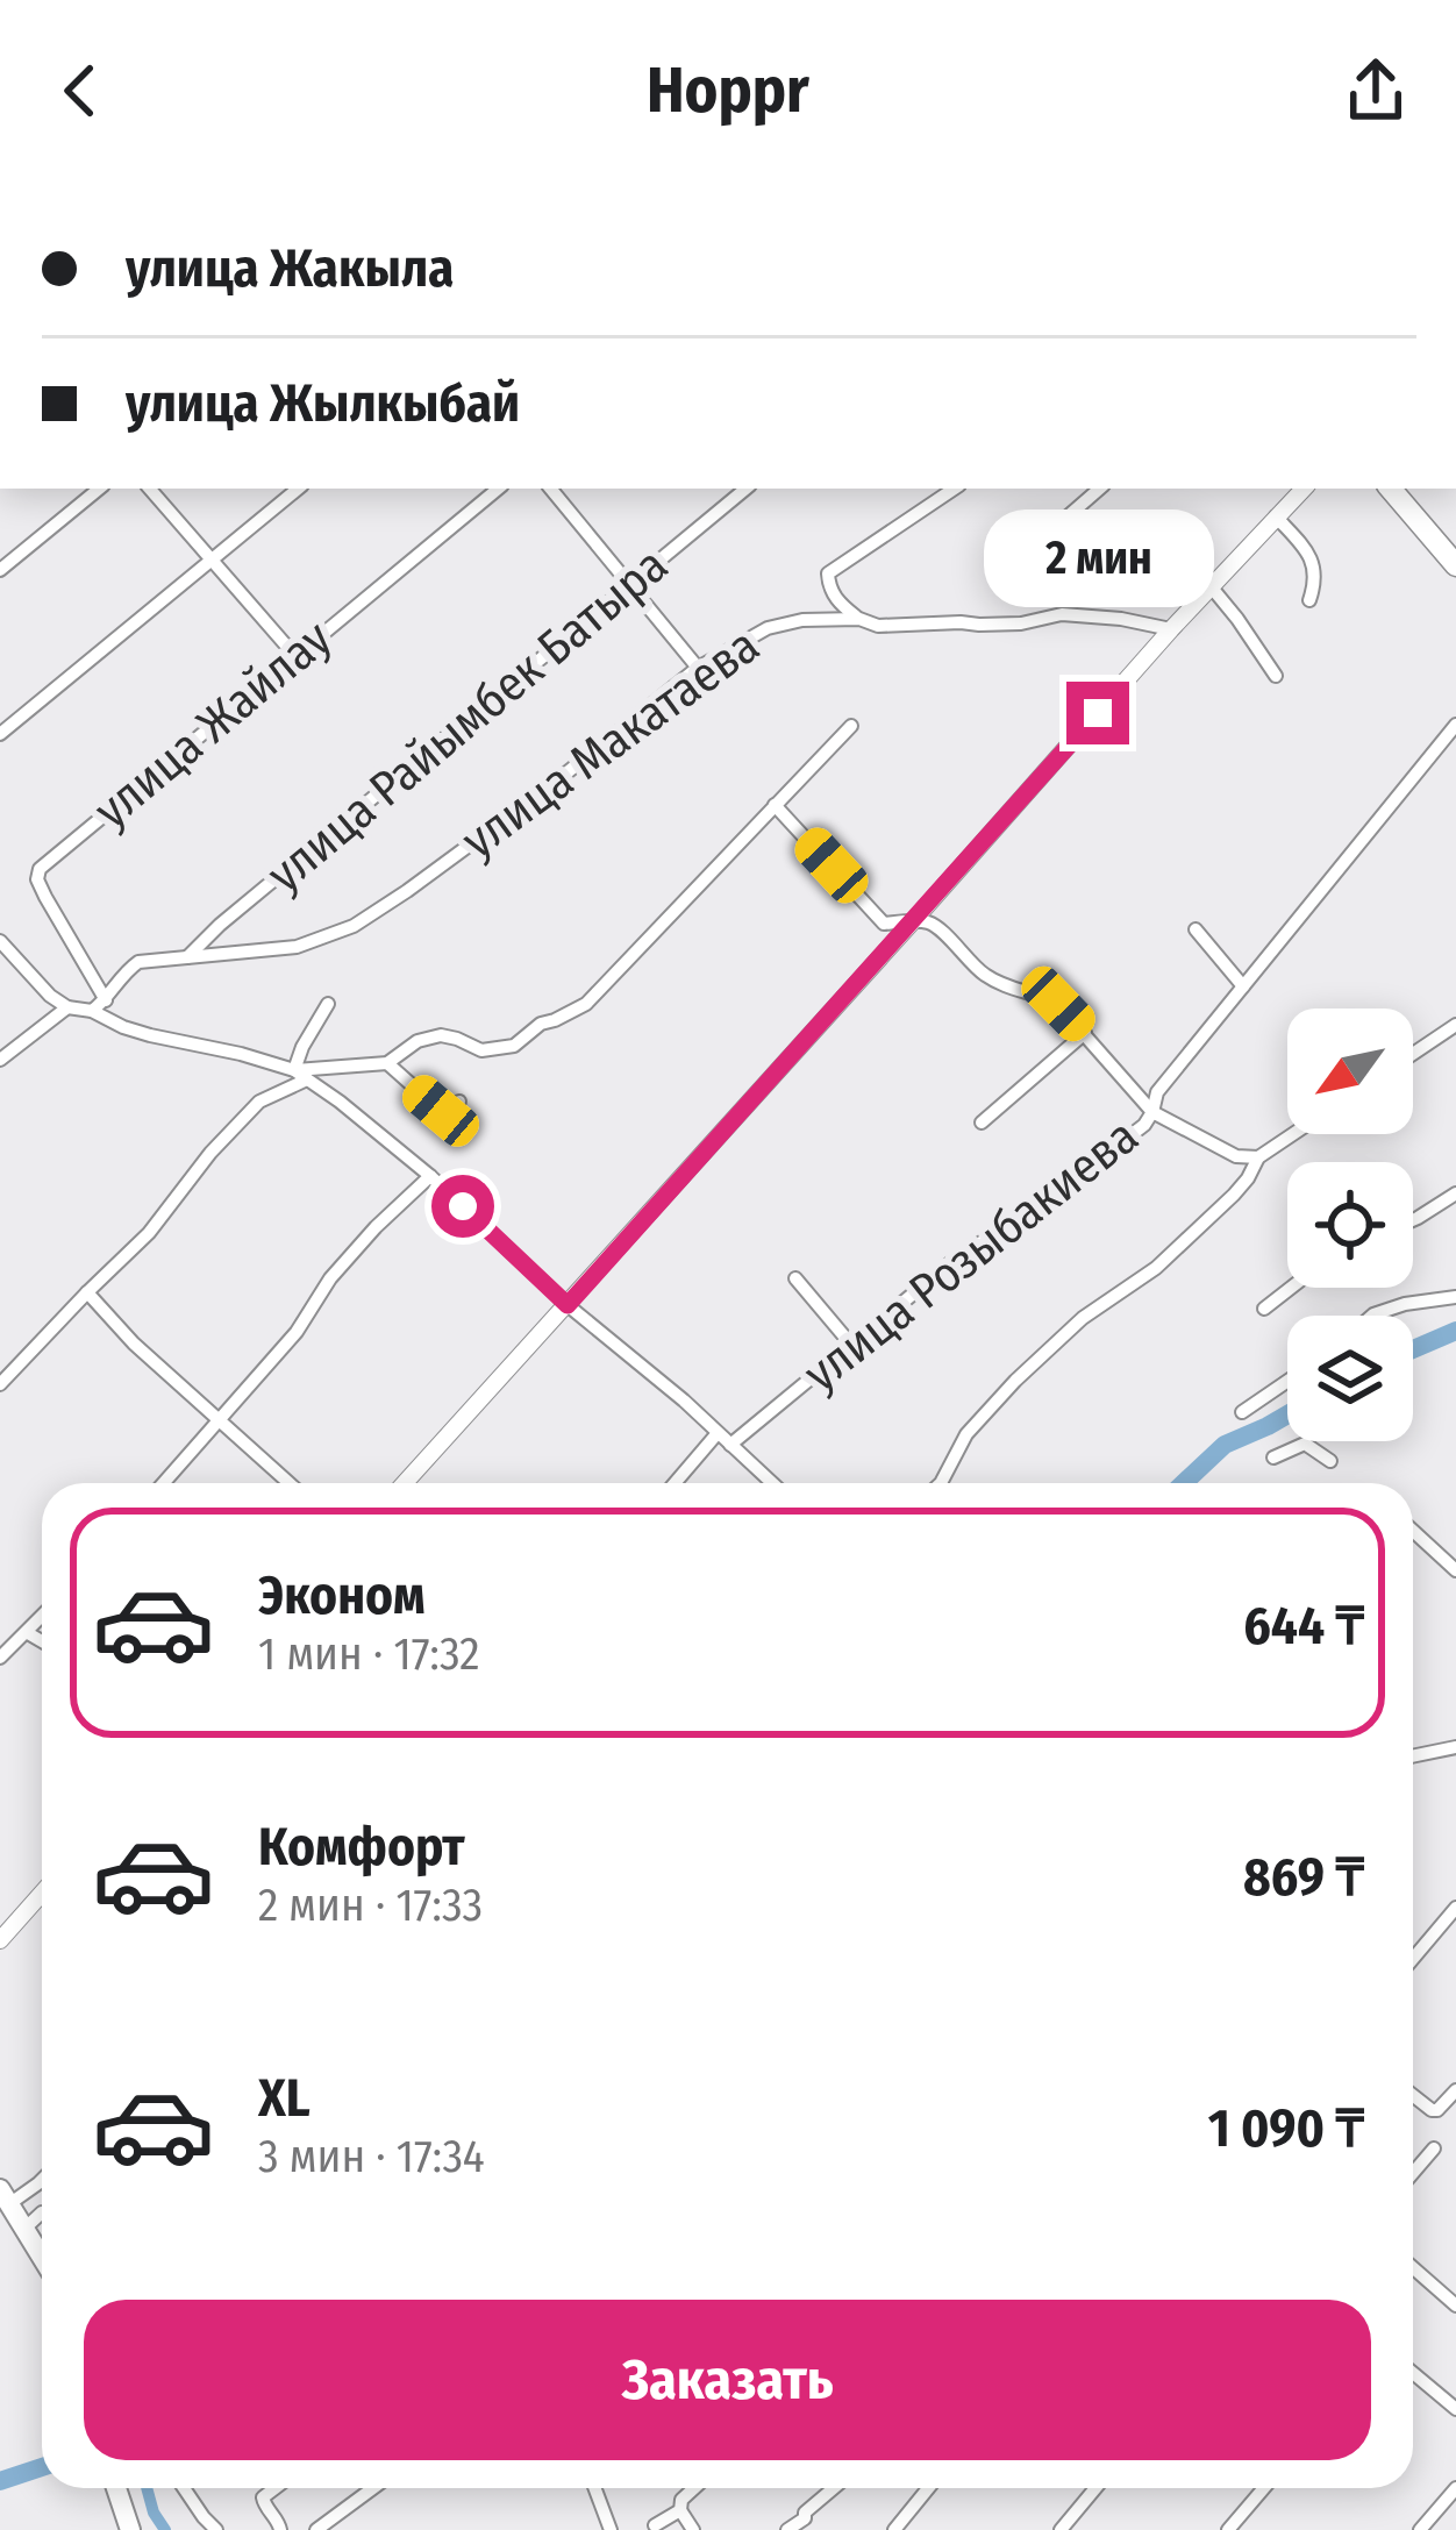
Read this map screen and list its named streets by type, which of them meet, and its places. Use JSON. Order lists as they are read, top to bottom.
{
  "streets": {
    "street": [
      "улица Райымбек Батыра",
      "улица Жайлау",
      "улица Макатаева",
      "улица Розыбакиева"
    ]
  },
  "crossings": [
    ["улица Райымбек Батыра", "улица Макатаева"],
    ["улица Жайлау", "улица Макатаева"]
  ],
  "north": "bottom left",
  "page": {
    "header": "Hoppr",
    "banner": ["улица Жакыла", "улица Жылкыбай"],
    "bubble": "2 мин",
    "list": [
      {
        "name": "Эконом",
        "note": "1 мин · 17:32",
        "value": "644 ₸"
      },
      {
        "name": "Комфорт",
        "note": "2 мин · 17:33",
        "value": "869 ₸"
      },
      {
        "name": "XL",
        "note": "3 мин · 17:34",
        "value": "1 090 ₸"
      }
    ],
    "buttons": "Заказать"
  }
}
